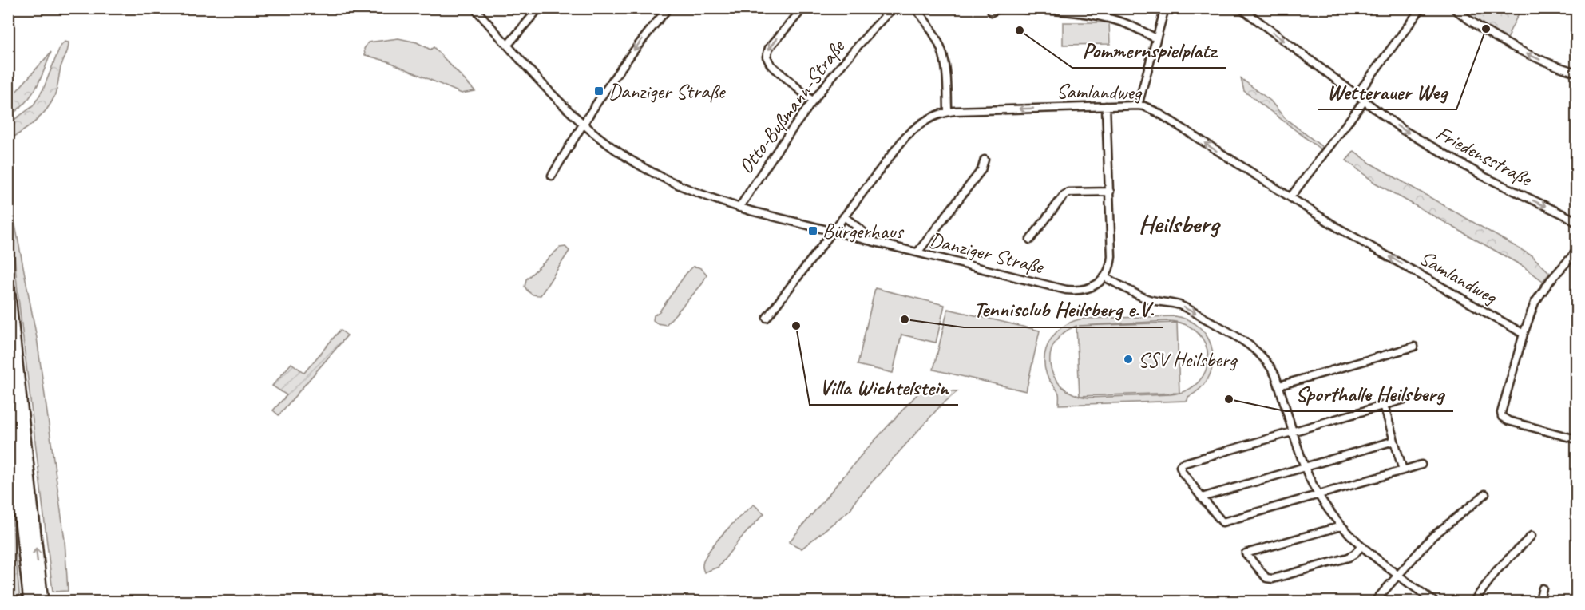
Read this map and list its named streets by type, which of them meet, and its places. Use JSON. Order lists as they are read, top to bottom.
{
  "streets": {
    "street": [
      "Samlandweg",
      "Otto-Bußmann-Straße",
      "Friedensstraße",
      "Danziger Straße"
    ]
  },
  "crossings": [
    ["Samlandweg", "Danziger Straße"],
    ["Otto-Bußmann-Straße", "Danziger Straße"]
  ],
  "one_way": ["Samlandweg", "Friedensstraße"],
  "districts": ["Heilsberg"],
  "places": {
    "other": [
      "Wetterauer Weg",
      "Pommernspielplatz",
      "Tennisclub Heilsberg e.V.",
      "Villa Wichtelstein",
      "SSV Heilsberg",
      "Sporthalle Heilsberg"
    ],
    "transit": ["Danziger Straße", "Bürgerhaus"]
  }
}
